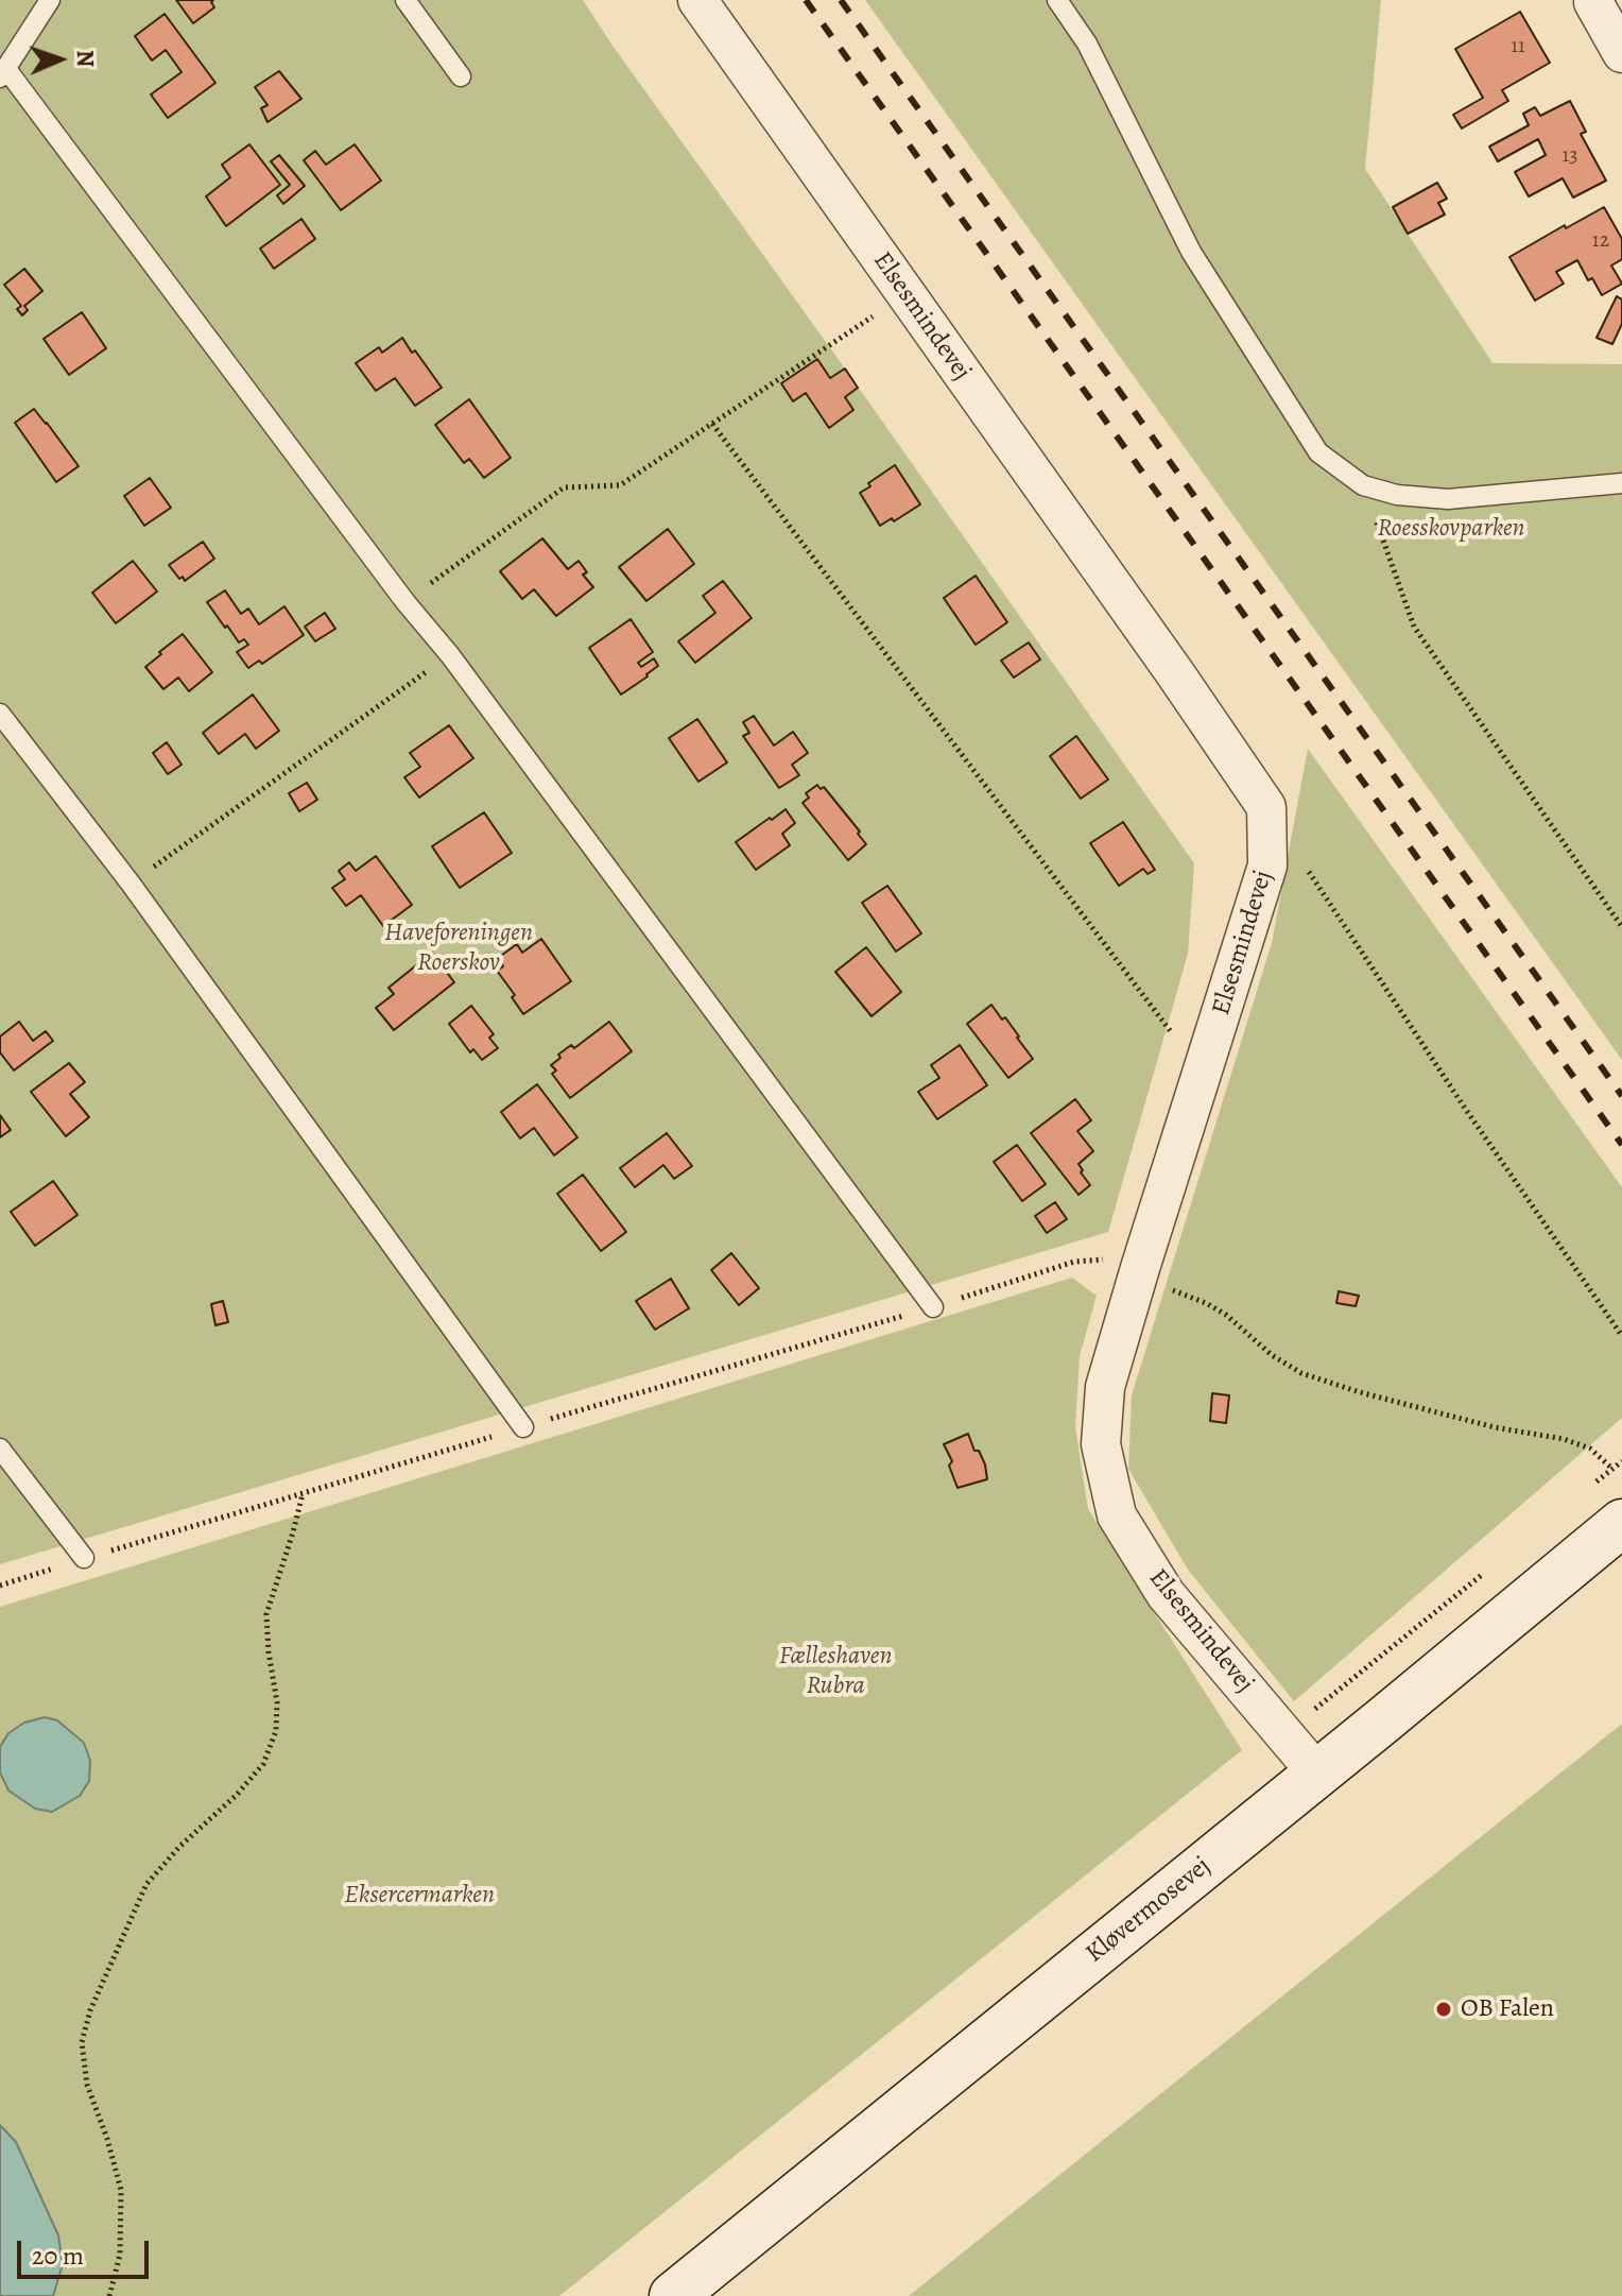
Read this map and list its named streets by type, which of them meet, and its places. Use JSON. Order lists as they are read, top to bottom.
{
  "streets": {
    "main road": ["Kløvermosevej"],
    "street": ["Elsesmindevej"]
  },
  "crossings": [
    ["Elsesmindevej", "Kløvermosevej"]
  ],
  "parks": [
    "Roesskovparken",
    "Haveforeningen Roerskov",
    "Fælleshaven Rubra",
    "Eksercermarken"
  ],
  "places": ["OB Falen"],
  "house_numbers": ["11", "13", "12"],
  "scale_bar": "20 m",
  "north": "right"
}
